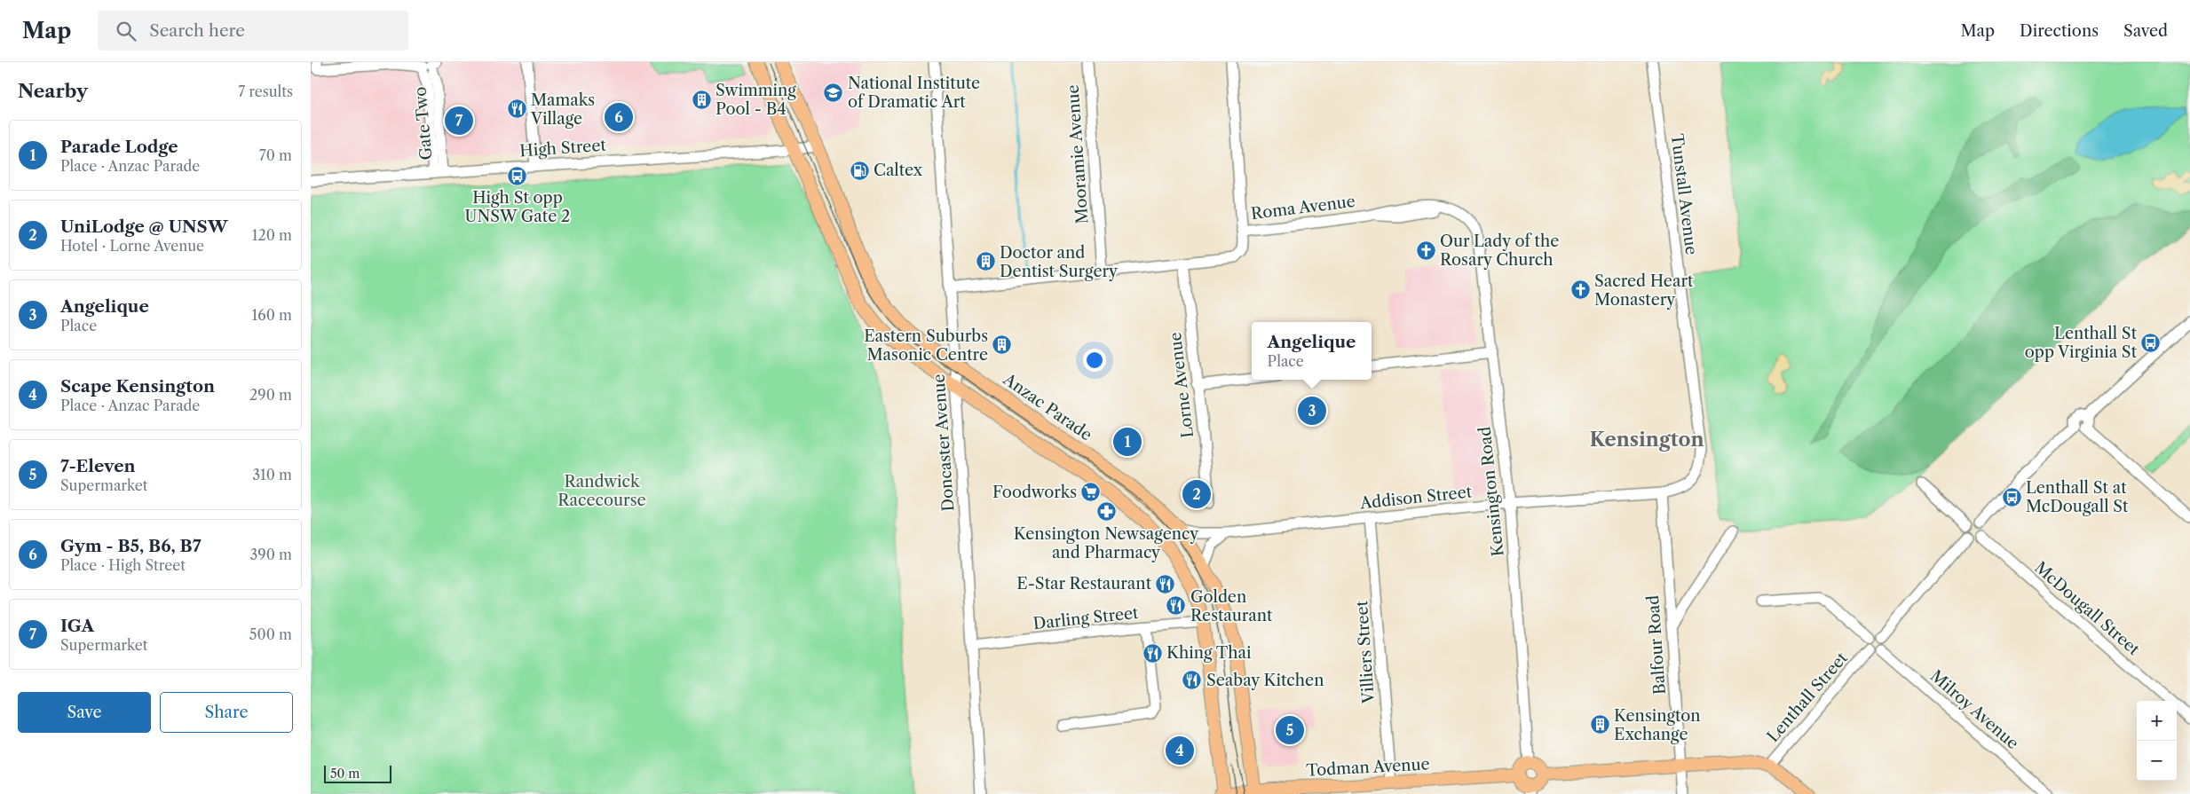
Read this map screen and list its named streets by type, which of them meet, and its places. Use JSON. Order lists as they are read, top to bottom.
{
  "streets": {
    "main road": ["Anzac Parade", "Todman Avenue"],
    "street": [
      "Gate Two",
      "High Street",
      "Mooramie Avenue",
      "Tunstall Avenue",
      "Roma Avenue",
      "Lorne Avenue",
      "Doncaster Avenue",
      "Kensington Road",
      "Addison Street",
      "McDougall Street",
      "Darling Street",
      "Balfour Road",
      "Villiers Street",
      "Lenthall Street",
      "Milroy Avenue"
    ]
  },
  "crossings": [
    ["Gate Two", "High Street"],
    ["High Street", "Anzac Parade"],
    ["Mooramie Avenue", "Roma Avenue"],
    ["Tunstall Avenue", "Addison Street"],
    ["Tunstall Avenue", "Balfour Road"],
    ["Roma Avenue", "Lorne Avenue"],
    ["Roma Avenue", "Doncaster Avenue"],
    ["Roma Avenue", "Kensington Road"],
    ["Anzac Parade", "Doncaster Avenue"],
    ["Anzac Parade", "Addison Street"],
    ["Anzac Parade", "Todman Avenue"],
    ["Doncaster Avenue", "Darling Street"],
    ["Kensington Road", "Addison Street"],
    ["Kensington Road", "Todman Avenue"],
    ["Addison Street", "Balfour Road"],
    ["Addison Street", "Villiers Street"],
    ["Villiers Street", "Todman Avenue"],
    ["Lenthall Street", "Milroy Avenue"]
  ],
  "districts": ["Kensington"],
  "parks": ["Randwick Racecourse"],
  "places": {
    "school or university": ["National Institute of Dramatic Art"],
    "building": [
      "Swimming Pool - B4",
      "Doctor and Dentist Surgery",
      "Eastern Suburbs Masonic Centre",
      "Kensington Exchange"
    ],
    "restaurant": [
      "Mamaks Village",
      "E-Star Restaurant",
      "Golden Restaurant",
      "Khing Thai",
      "Seabay Kitchen"
    ],
    "fuel station": ["Caltex"],
    "bus stop": ["High St opp UNSW Gate 2", "Lenthall St opp Virginia St", "Lenthall St at McDougall St"],
    "church": ["Our Lady of the Rosary Church", "Sacred Heart Monastery"],
    "supermarket": ["Foodworks"],
    "pharmacy": ["Kensington Newsagency and Pharmacy"]
  },
  "scale_bar": "50 m",
  "page": {
    "header": "Map",
    "search": "Search here",
    "nav": ["Map", "Directions", "Saved"],
    "heading": ["Nearby", "7 results"],
    "pins": [
      "6",
      "7",
      "3",
      "1",
      "2",
      "5",
      "4"
    ],
    "list": [
      {
        "mark": "1",
        "name": "Parade Lodge",
        "note": "Place · Anzac Parade",
        "value": "70 m"
      },
      {
        "mark": "2",
        "name": "UniLodge @ UNSW",
        "note": "Hotel · Lorne Avenue",
        "value": "120 m"
      },
      {
        "mark": "3",
        "name": "Angelique",
        "note": "Place",
        "value": "160 m"
      },
      {
        "mark": "4",
        "name": "Scape Kensington",
        "note": "Place · Anzac Parade",
        "value": "290 m"
      },
      {
        "mark": "5",
        "name": "7-Eleven",
        "note": "Supermarket",
        "value": "310 m"
      },
      {
        "mark": "6",
        "name": "Gym - B5, B6, B7",
        "note": "Place · High Street",
        "value": "390 m"
      },
      {
        "mark": "7",
        "name": "IGA",
        "note": "Supermarket",
        "value": "500 m"
      }
    ],
    "popup": ["Angelique", "Place"],
    "buttons": ["Save", "Share"],
    "map_buttons": ["+", "−"],
    "scale": "50 m"
  }
}
